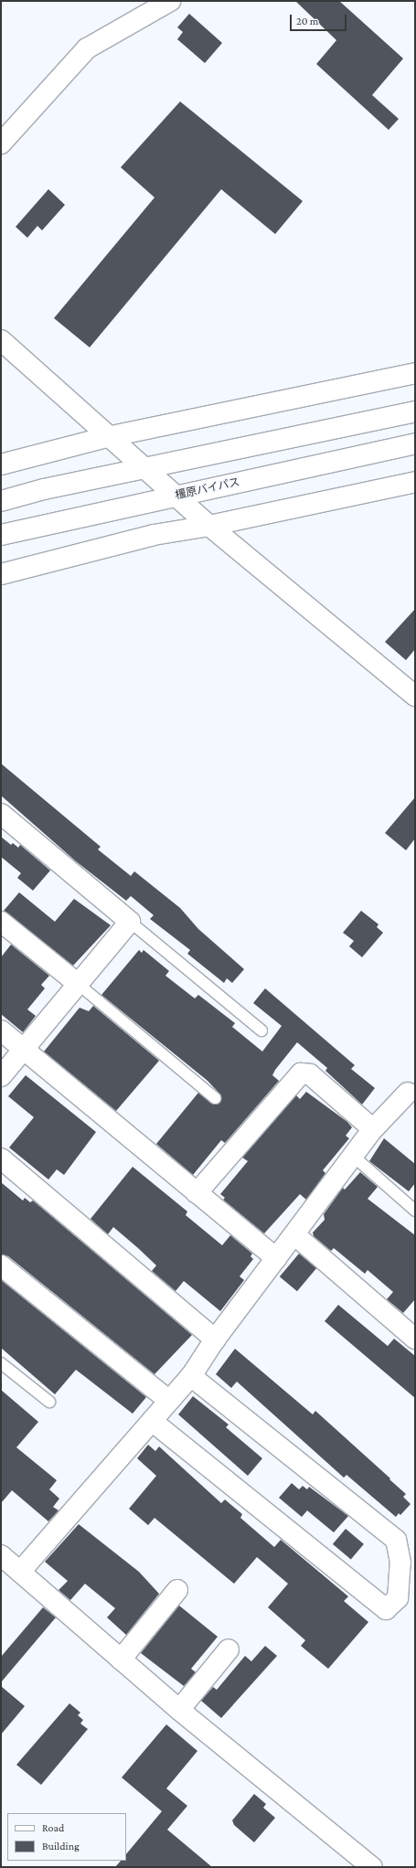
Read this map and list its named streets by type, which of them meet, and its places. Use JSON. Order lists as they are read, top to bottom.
{
  "streets": {
    "main road": ["橿原バイパス"]
  },
  "legend": ["Road", "Building"],
  "scale_bar": "20 m"
}
